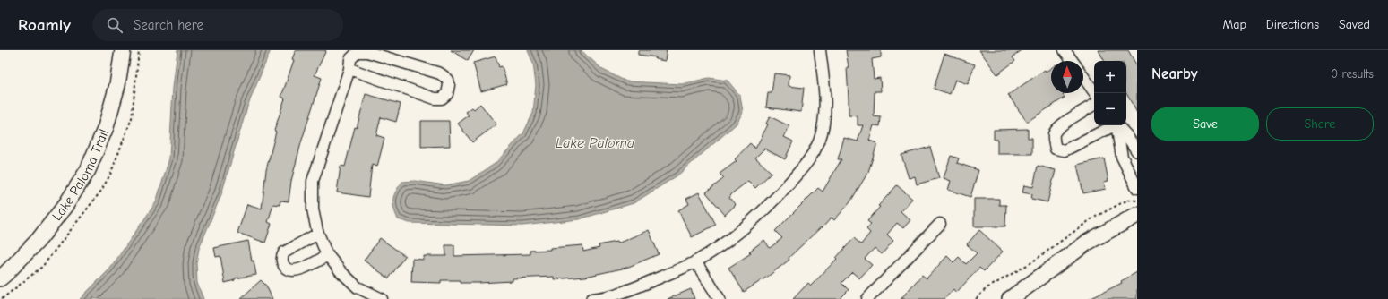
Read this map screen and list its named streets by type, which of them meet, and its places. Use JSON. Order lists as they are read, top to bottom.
{
  "streets": {
    "street": ["Lake Paloma Trail"]
  },
  "water": ["Lake Paloma"],
  "north": "top",
  "page": {
    "header": "Roamly",
    "search": "Search here",
    "nav": ["Map", "Directions", "Saved"],
    "heading": ["Nearby", "0 results"],
    "map_buttons": ["+", "−"],
    "buttons": ["Save", "Share"]
  }
}
